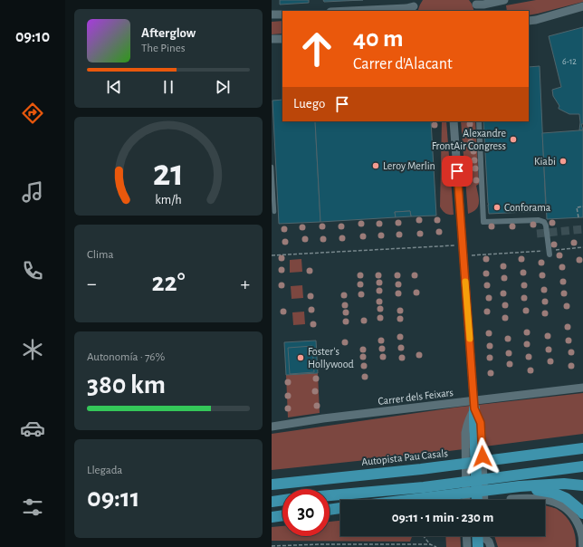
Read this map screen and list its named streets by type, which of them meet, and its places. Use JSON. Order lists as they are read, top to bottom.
{
  "streets": {
    "highway": ["Autopista Pau Casals"],
    "street": ["Carrer dels Feixars"]
  },
  "places": [
    "Alexandre FrontAir Congress",
    "Kiabi",
    "Leroy Merlin",
    "Conforama",
    "Foster's Hollywood"
  ],
  "house_numbers": ["6-12"],
  "page": {
    "tabs": "09:10",
    "turn": ["40 m", "Carrer d'Alacant"],
    "song": ["Afterglow", "The Pines"],
    "then": "Luego",
    "tile": [
      "Clima",
      ["Autonomía · 76%", "380 km"],
      ["Llegada", "09:11"]
    ],
    "heat": ["−", "22°", "+"],
    "limit": "30",
    "trip": "09:11 · 1 min · 230 m",
    "gauge": ["21", "km/h"]
  }
}
